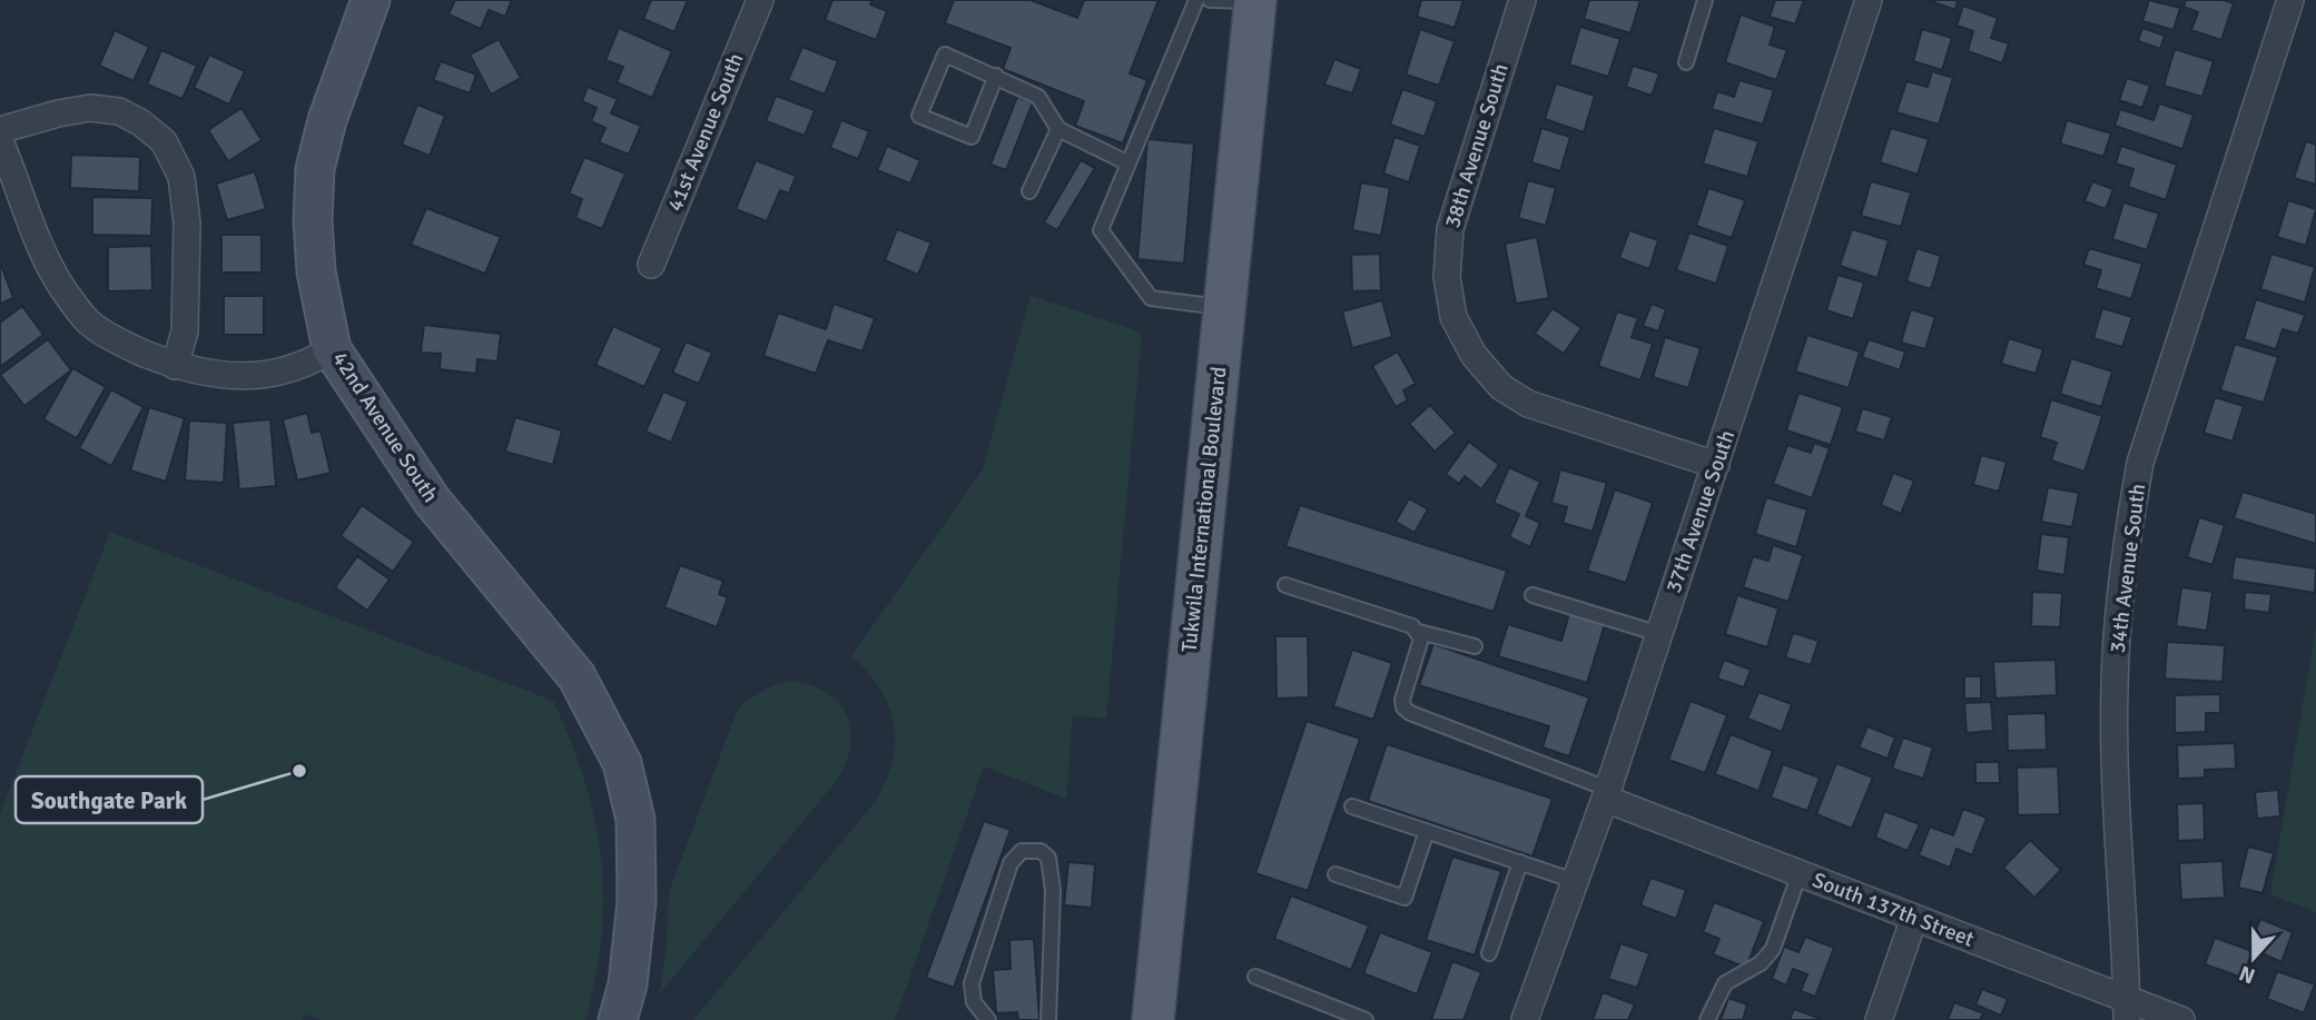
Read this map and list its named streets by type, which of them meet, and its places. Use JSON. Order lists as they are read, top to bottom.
{
  "streets": {
    "main road": ["Tukwila International Boulevard"],
    "street": [
      "41st Avenue South",
      "38th Avenue South",
      "42nd Avenue South",
      "37th Avenue South",
      "34th Avenue South",
      "South 137th Street"
    ]
  },
  "crossings": [
    ["38th Avenue South", "37th Avenue South"],
    ["37th Avenue South", "South 137th Street"],
    ["34th Avenue South", "South 137th Street"]
  ],
  "places": ["Southgate Park"],
  "north": "bottom"
}
